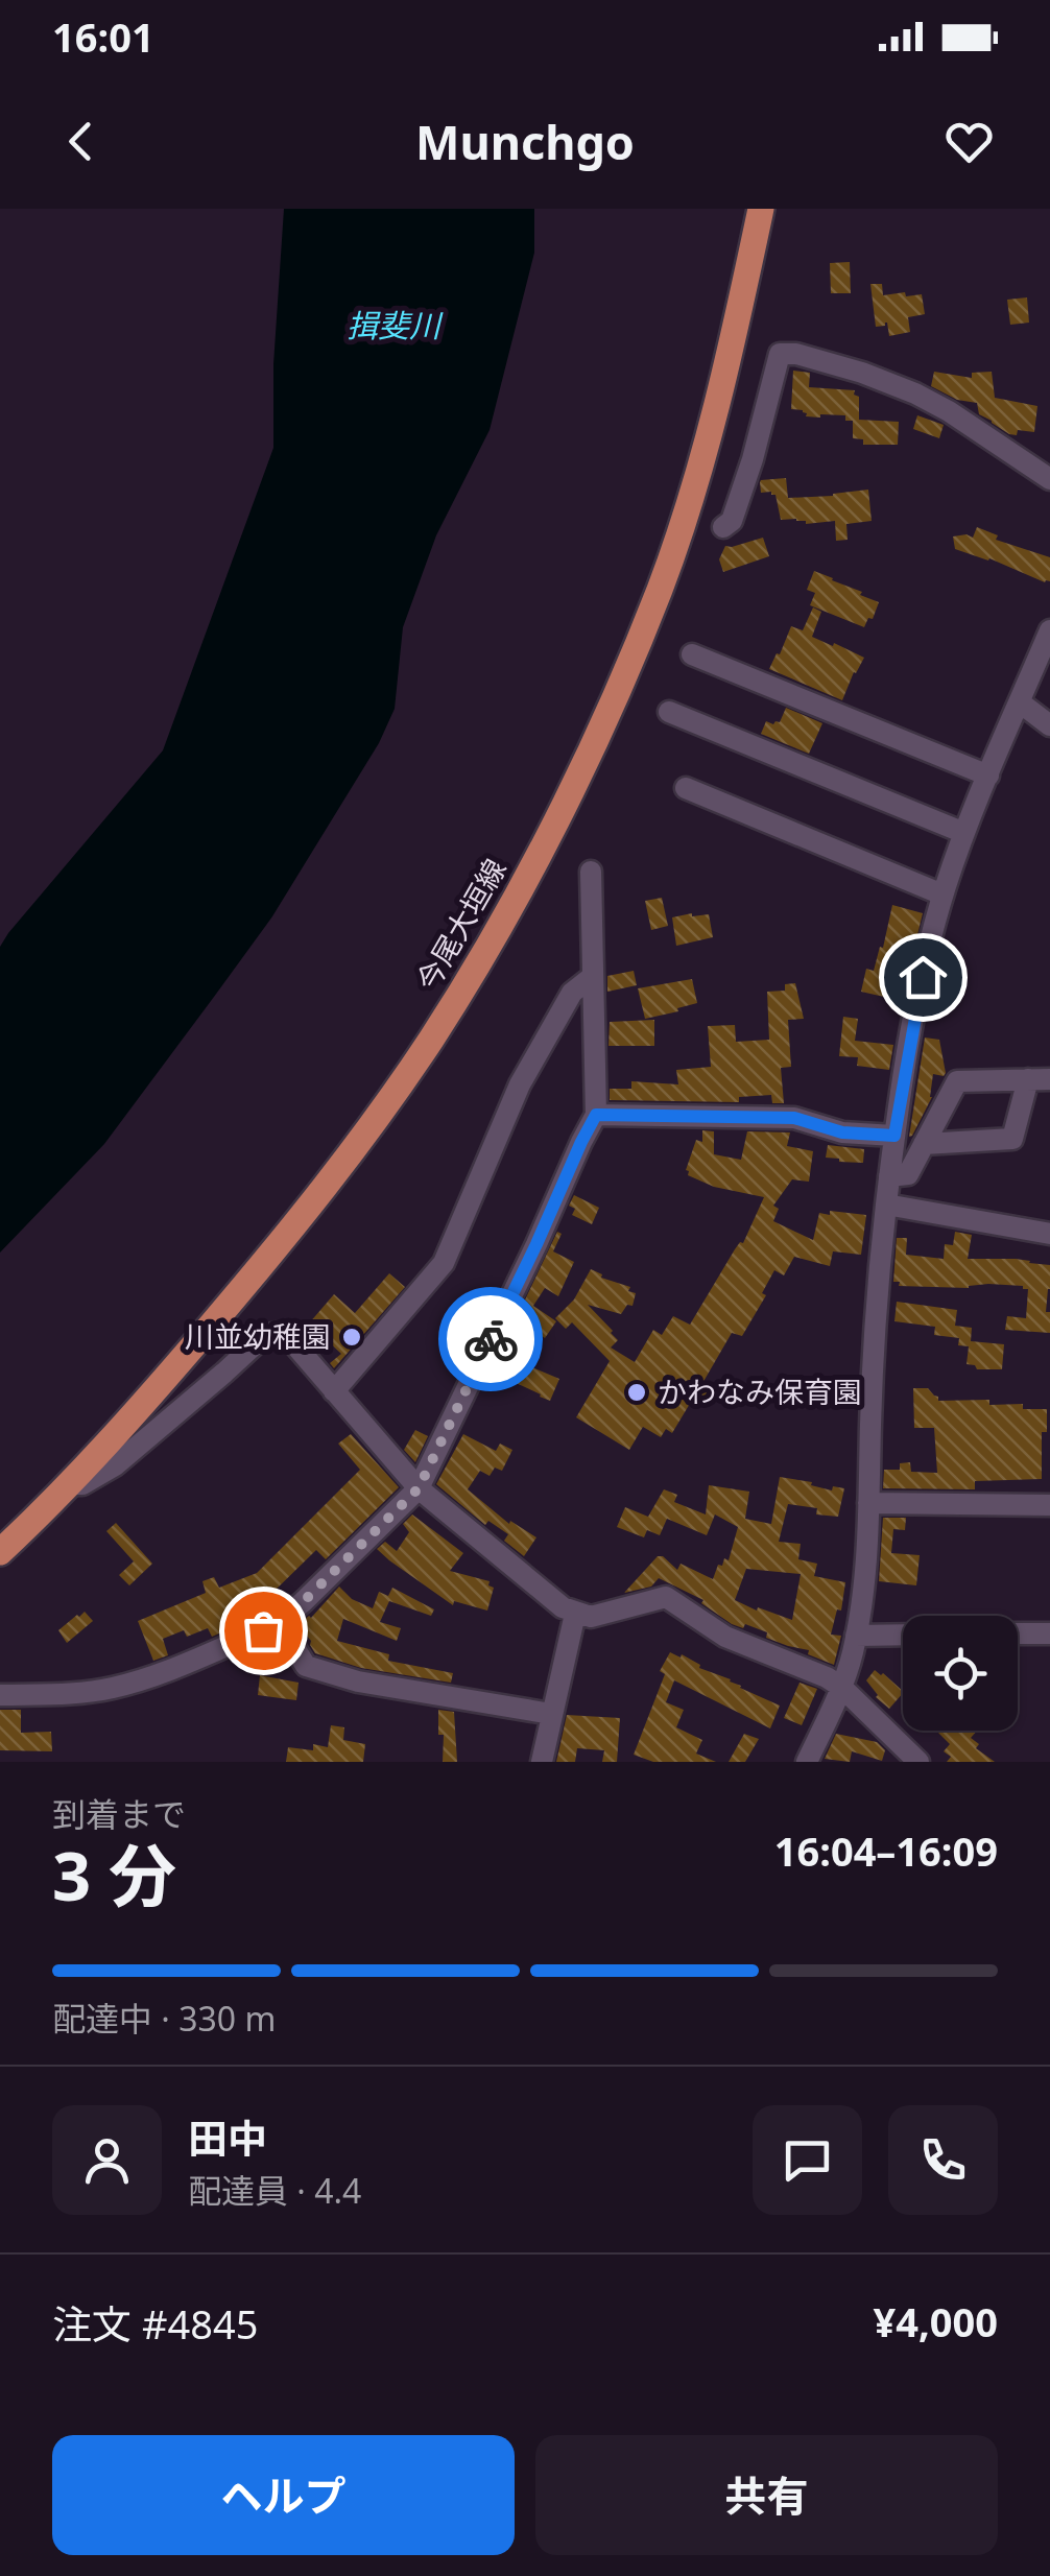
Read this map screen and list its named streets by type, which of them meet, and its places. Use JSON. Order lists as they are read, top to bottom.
{
  "streets": {
    "main road": ["今尾大垣線"]
  },
  "water": ["揖斐川"],
  "places": ["川並幼稚園", "かわなみ保育園"],
  "page": {
    "status": "16:01",
    "header": "Munchgo",
    "heading": ["3 分", "到着まで", "16:04–16:09"],
    "panel": [
      "田中",
      "配達員 · 4.4",
      "注文 #4845",
      "¥4,000"
    ],
    "bar": "配達中 · 330 m",
    "buttons": ["ヘルプ", "共有"]
  }
}
